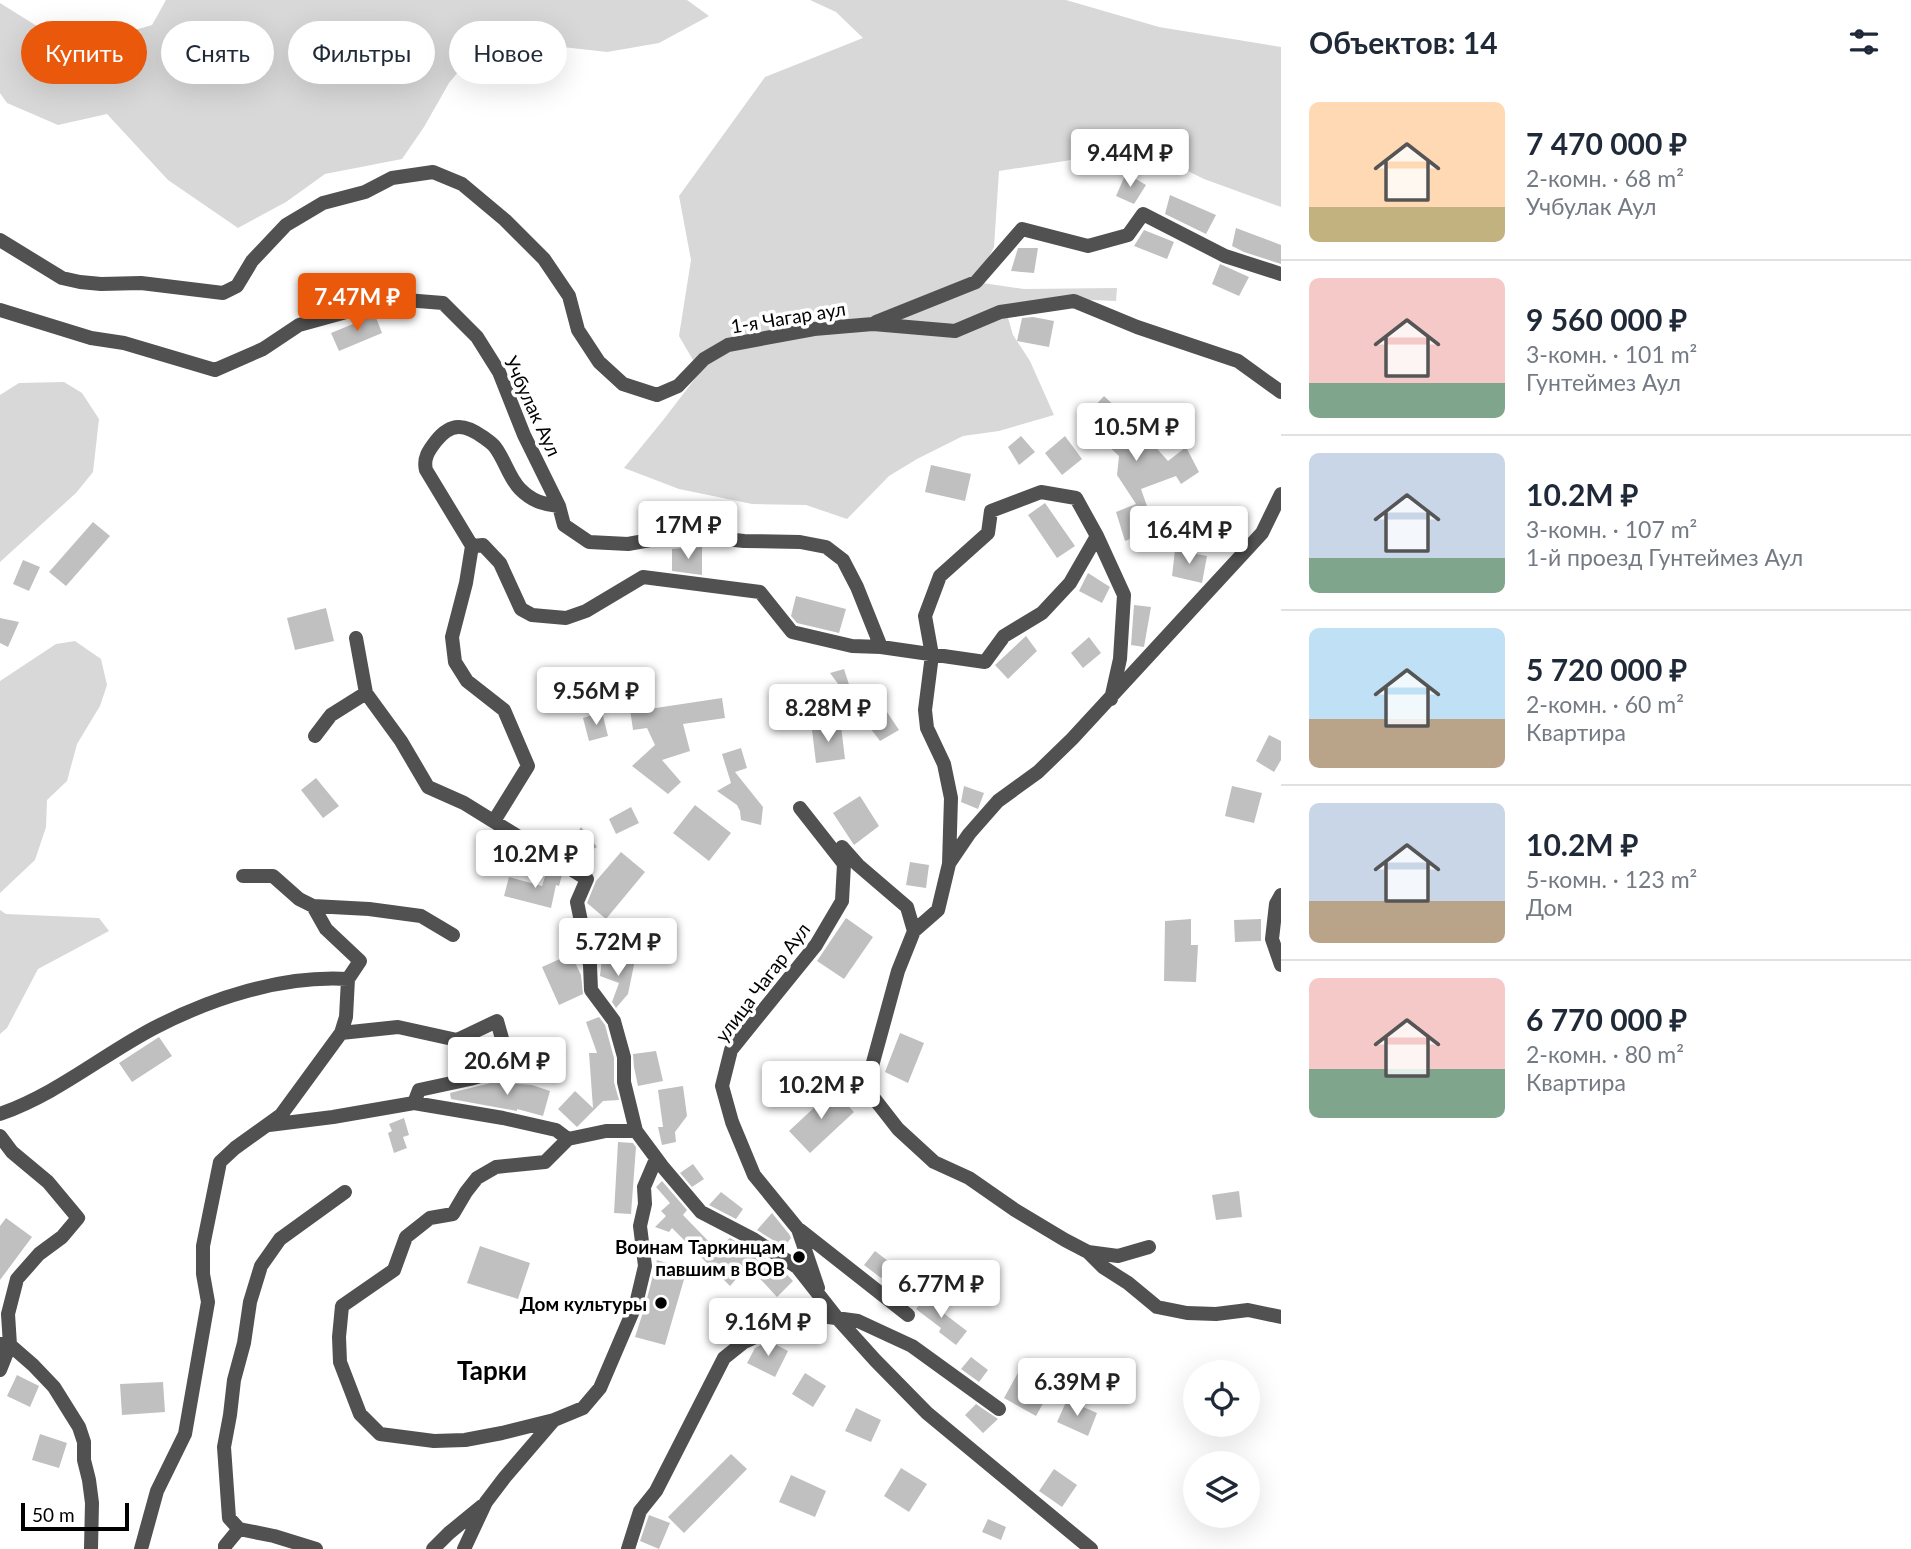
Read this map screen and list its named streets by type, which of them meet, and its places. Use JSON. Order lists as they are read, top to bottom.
{
  "streets": {
    "street": ["1-я Чагар аул", "Учбулак Аул", "улица Чагар Аул"]
  },
  "districts": ["Тарки"],
  "places": ["Воинам Таркинцам павшим в ВОВ", "Дом культуры"],
  "scale_bar": "50 m",
  "page": {
    "heading": "Объектов: 14",
    "chip": [
      "Купить",
      "Снять",
      "Фильтры",
      "Новое"
    ],
    "list": [
      {
        "name": "7 470 000 ₽",
        "note": "2-комн. · 68 m² · Учбулак Аул"
      },
      {
        "name": "9 560 000 ₽",
        "note": "3-комн. · 101 m² · Гунтеймез Аул"
      },
      {
        "name": "10.2M ₽",
        "note": "3-комн. · 107 m² · 1-й проезд Гунтеймез Аул"
      },
      {
        "name": "5 720 000 ₽",
        "note": "2-комн. · 60 m² · Квартира"
      },
      {
        "name": "10.2M ₽",
        "note": "5-комн. · 123 m² · Дом"
      },
      {
        "name": "6 770 000 ₽",
        "note": "2-комн. · 80 m² · Квартира"
      }
    ],
    "price": [
      "9.44M ₽",
      "7.47M ₽",
      "10.5M ₽",
      "17M ₽",
      "16.4M ₽",
      "9.56M ₽",
      "8.28M ₽",
      "10.2M ₽",
      "5.72M ₽",
      "20.6M ₽",
      "10.2M ₽",
      "6.77M ₽",
      "9.16M ₽",
      "6.39M ₽"
    ],
    "scale": "50 m"
  }
}
